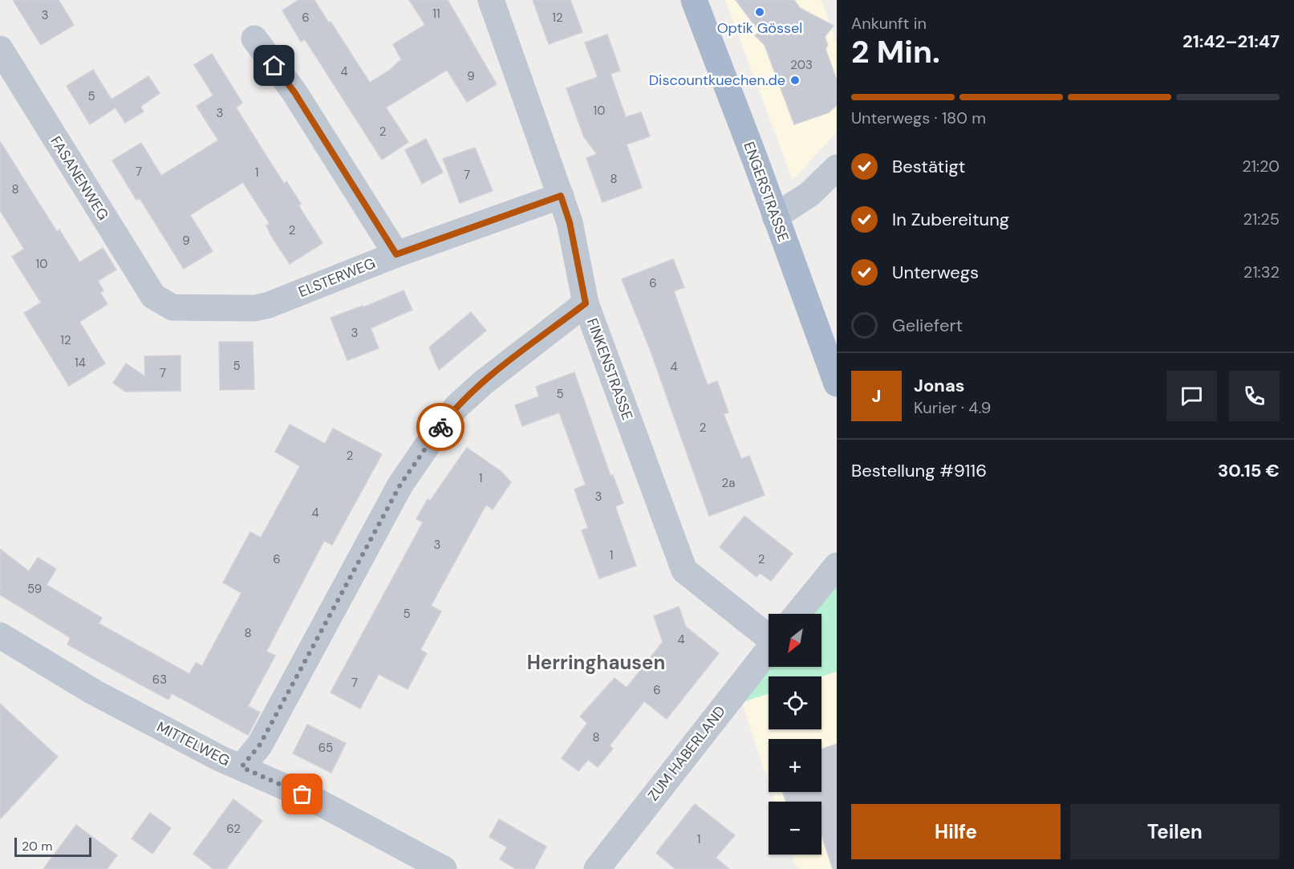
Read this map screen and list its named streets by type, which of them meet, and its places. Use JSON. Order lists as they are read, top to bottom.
{
  "streets": {
    "main road": ["ENGERSTRASSE"],
    "street": [
      "FASANENWEG",
      "ELSTERWEG",
      "FINKENSTRASSE",
      "MITTELWEG",
      "ZUM HABERLAND"
    ]
  },
  "crossings": [
    ["FASANENWEG", "ELSTERWEG"],
    ["ELSTERWEG", "FINKENSTRASSE"]
  ],
  "districts": ["Herringhausen"],
  "places": ["Optik Gössel", "Discountkuechen.de"],
  "house_numbers": [
    "11",
    "3",
    "6",
    "12",
    "203",
    "4",
    "9",
    "5",
    "10",
    "3",
    "2",
    "7",
    "1",
    "7",
    "8",
    "8",
    "2",
    "9",
    "10",
    "6",
    "3",
    "12",
    "14",
    "5",
    "4",
    "7",
    "5",
    "2",
    "2",
    "1",
    "2a",
    "3",
    "4",
    "3",
    "1",
    "6",
    "2",
    "59",
    "5",
    "8",
    "4",
    "63",
    "7",
    "6",
    "8",
    "65",
    "62",
    "1"
  ],
  "scale_bar": "20 m",
  "north": "bottom left",
  "page": {
    "heading": ["2 Min.", "Ankunft in", "21:42–21:47"],
    "panel": [
      "Jonas",
      "Kurier · 4.9",
      "Bestellung #9116",
      "30.15 €"
    ],
    "bar": "Unterwegs · 180 m",
    "list": [
      ["Bestätigt", "21:20"],
      ["In Zubereitung", "21:25"],
      ["Unterwegs", "21:32"],
      "Geliefert"
    ],
    "round": "J",
    "map_buttons": ["+", "−"],
    "buttons": ["Hilfe", "Teilen"],
    "scale": "20 m"
  }
}
